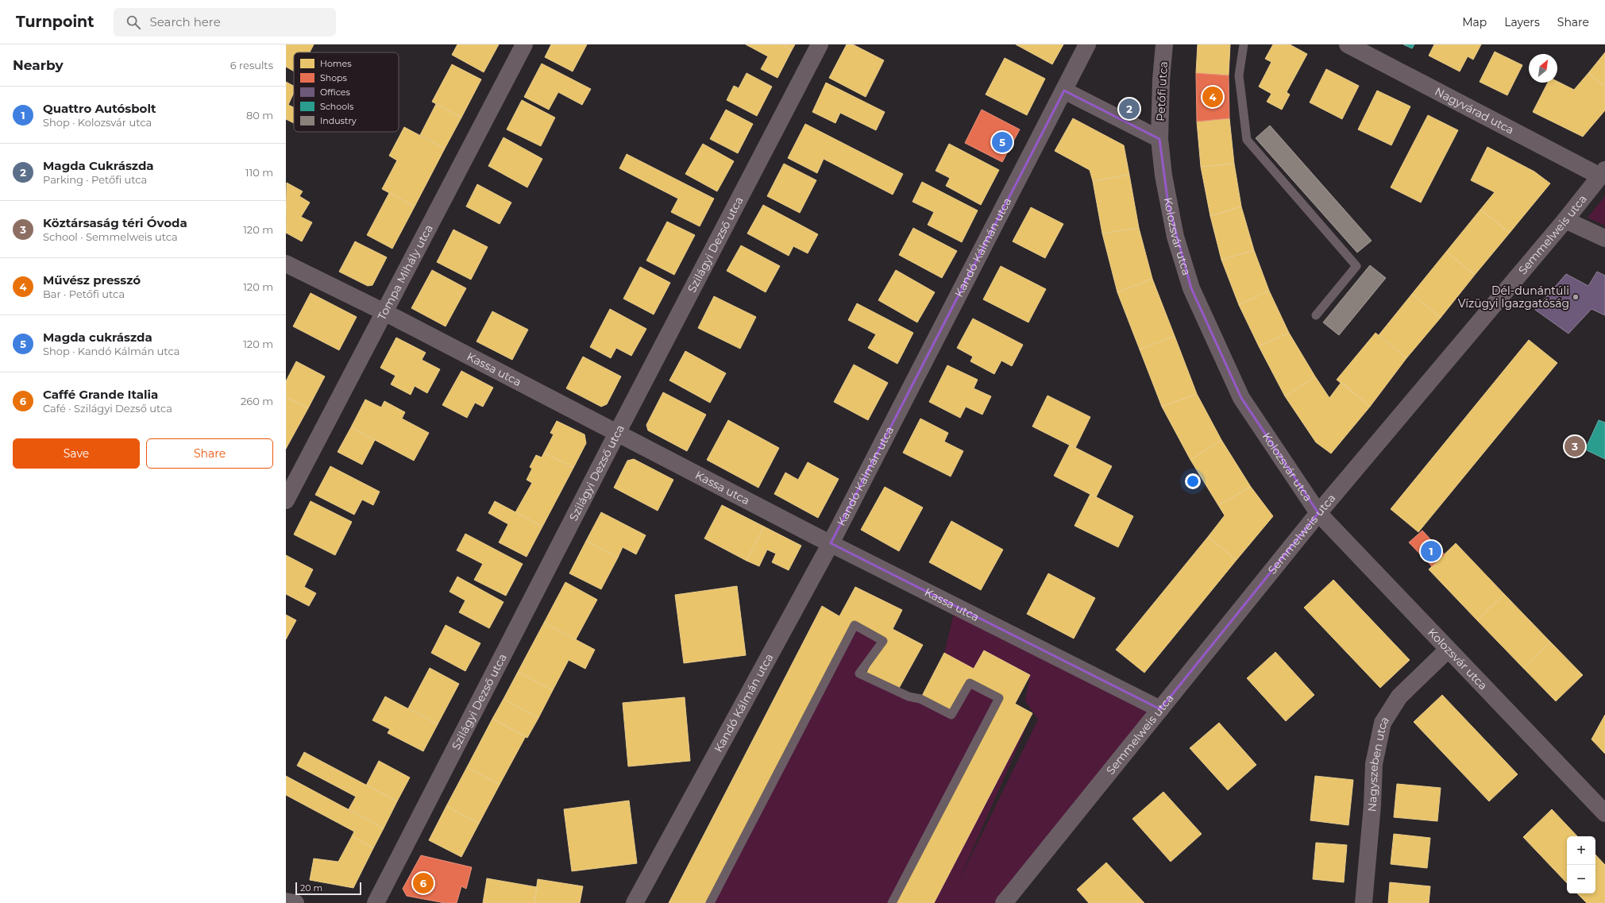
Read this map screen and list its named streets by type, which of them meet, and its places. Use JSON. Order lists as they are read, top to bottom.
{
  "streets": {
    "street": [
      "Petőfi utca",
      "Nagyvárad utca",
      "Semmelweis utca",
      "Kolozsvár utca",
      "Szilágyi Dezső utca",
      "Kandó Kálmán utca",
      "Tompa Mihály utca",
      "Kassa utca",
      "Nagyszeben utca"
    ]
  },
  "crossings": [
    ["Petőfi utca", "Kolozsvár utca"],
    ["Nagyvárad utca", "Semmelweis utca"],
    ["Semmelweis utca", "Kolozsvár utca"],
    ["Semmelweis utca", "Kassa utca"],
    ["Kolozsvár utca", "Nagyszeben utca"],
    ["Szilágyi Dezső utca", "Kassa utca"],
    ["Kandó Kálmán utca", "Kassa utca"],
    ["Tompa Mihály utca", "Kassa utca"]
  ],
  "places": ["Dél-dunántúli Vízügyi Igazgatóság"],
  "legend": [
    "Homes",
    "Shops",
    "Offices",
    "Schools",
    "Industry"
  ],
  "scale_bar": "20 m",
  "north": "top right",
  "page": {
    "header": "Turnpoint",
    "search": "Search here",
    "nav": ["Map", "Layers", "Share"],
    "heading": ["Nearby", "6 results"],
    "pins": [
      "4",
      "2",
      "5",
      "3",
      "1",
      "6"
    ],
    "list": [
      {
        "mark": "1",
        "name": "Quattro Autósbolt",
        "note": "Shop · Kolozsvár utca",
        "value": "80 m"
      },
      {
        "mark": "2",
        "name": "Magda Cukrászda",
        "note": "Parking · Petőfi utca",
        "value": "110 m"
      },
      {
        "mark": "3",
        "name": "Köztársaság téri Óvoda",
        "note": "School · Semmelweis utca",
        "value": "120 m"
      },
      {
        "mark": "4",
        "name": "Művész presszó",
        "note": "Bar · Petőfi utca",
        "value": "120 m"
      },
      {
        "mark": "5",
        "name": "Magda cukrászda",
        "note": "Shop · Kandó Kálmán utca",
        "value": "120 m"
      },
      {
        "mark": "6",
        "name": "Caffé Grande Italia",
        "note": "Café · Szilágyi Dezső utca",
        "value": "260 m"
      }
    ],
    "buttons": ["Save", "Share"],
    "map_buttons": ["+", "−"],
    "scale": "20 m"
  }
}
